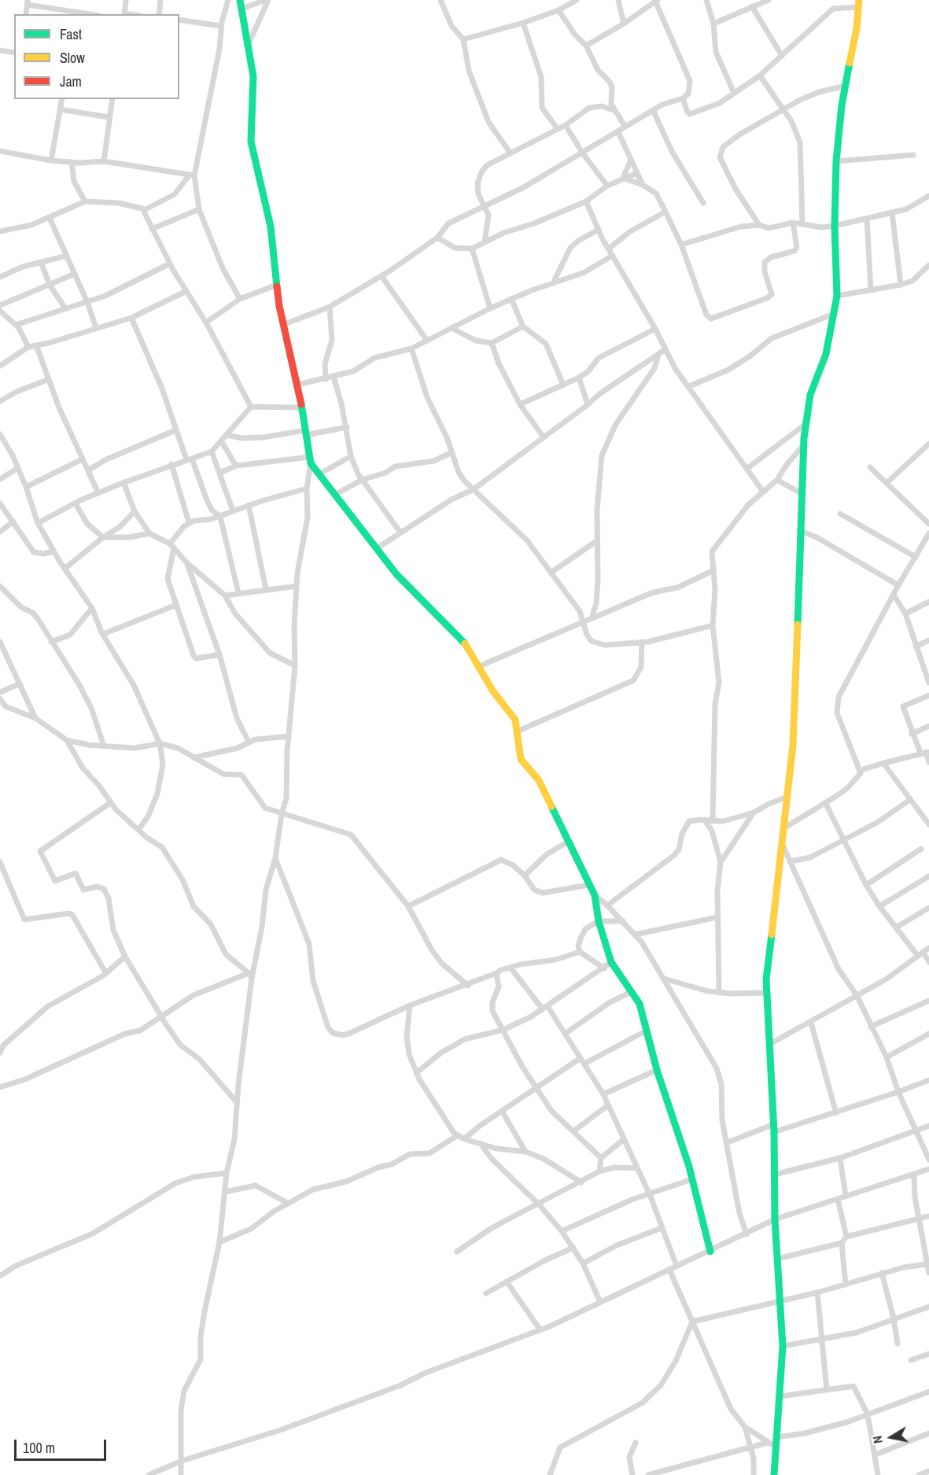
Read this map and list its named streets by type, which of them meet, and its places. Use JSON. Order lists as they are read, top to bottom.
{
  "legend": ["Fast", "Slow", "Jam"],
  "scale_bar": "100 m",
  "north": "left"
}
